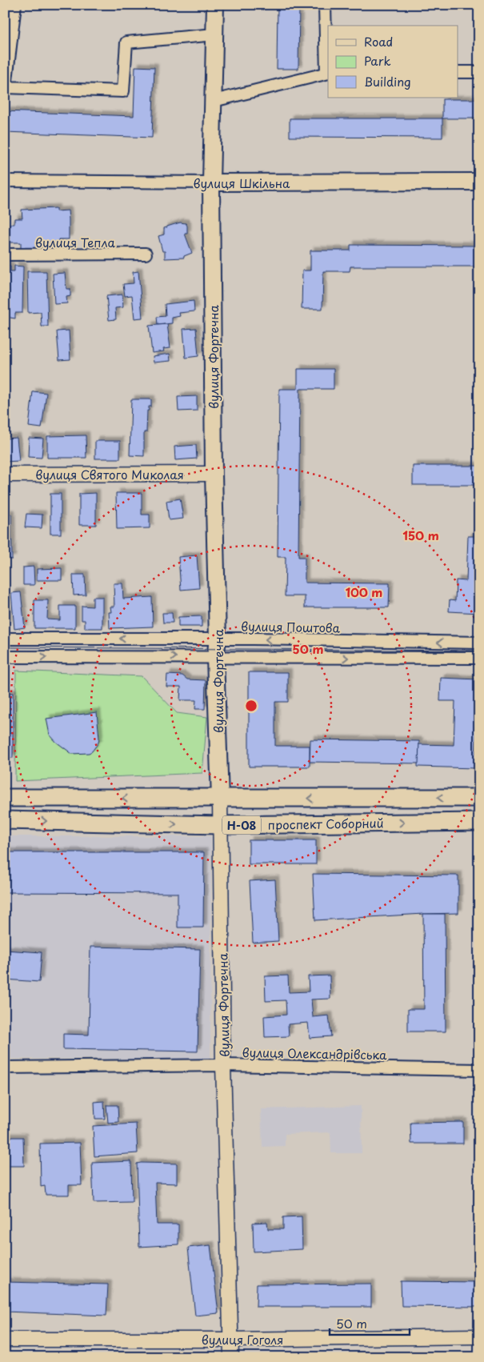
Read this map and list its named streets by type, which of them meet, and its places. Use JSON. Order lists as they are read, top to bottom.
{
  "streets": {
    "main road": [
      "вулиця Шкільна",
      "вулиця Фортечна",
      "проспект Соборний",
      "Н-08"
    ],
    "street": [
      "вулиця Тепла",
      "вулиця Святого Миколая",
      "вулиця Поштова",
      "вулиця Олександрівська",
      "вулиця Гоголя"
    ]
  },
  "crossings": [
    ["вулиця Шкільна", "вулиця Фортечна"],
    ["вулиця Фортечна", "вулиця Святого Миколая"],
    ["вулиця Фортечна", "вулиця Поштова"],
    ["вулиця Фортечна", "проспект Соборний"],
    ["вулиця Фортечна", "вулиця Олександрівська"],
    ["вулиця Фортечна", "вулиця Гоголя"]
  ],
  "legend": ["Road", "Park", "Building"],
  "scale_bar": "50 m",
  "rings": ["150 m", "100 m", "50 m"]
}
